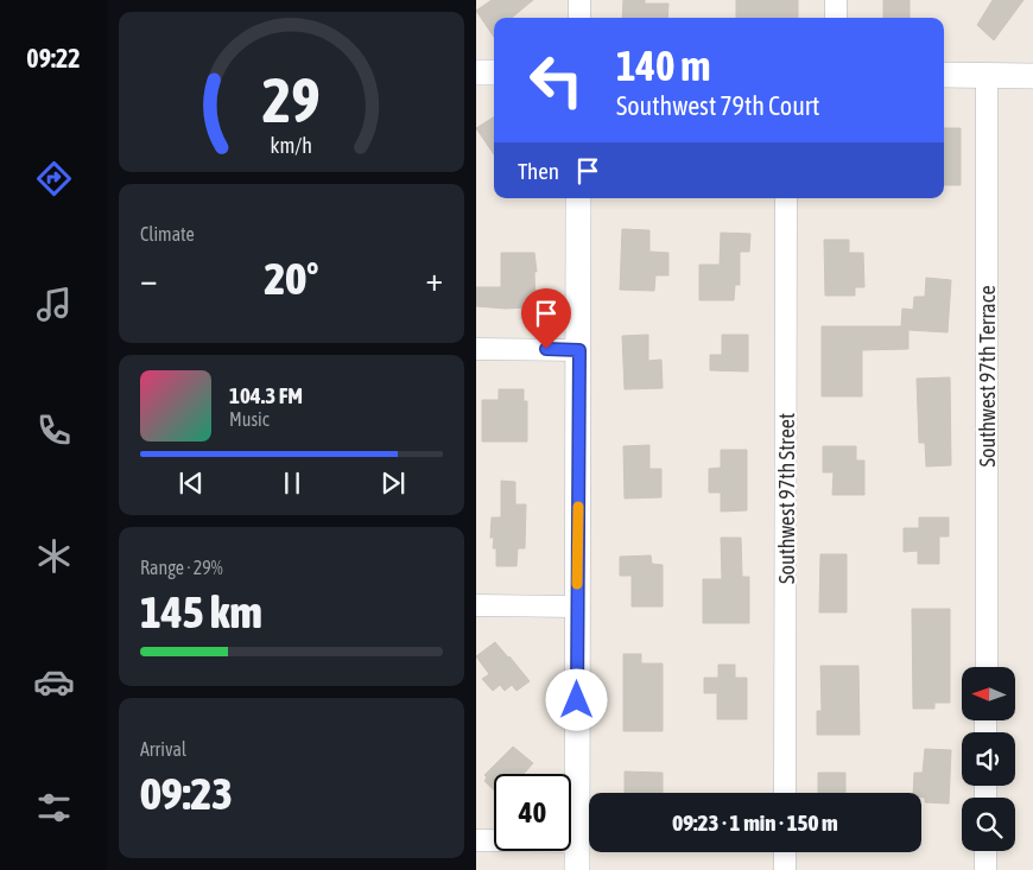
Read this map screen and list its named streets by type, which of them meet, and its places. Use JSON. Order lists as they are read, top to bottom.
{
  "streets": {
    "street": ["Southwest 97th Terrace", "Southwest 97th Street"]
  },
  "north": "left",
  "page": {
    "tabs": "09:22",
    "turn": ["140 m", "Southwest 79th Court"],
    "then": "Then",
    "tile": [
      "Climate",
      ["Range · 29%", "145 km"],
      ["Arrival", "09:23"]
    ],
    "heat": ["−", "20°", "+"],
    "song": ["104.3 FM", "Music"],
    "limit": "40",
    "trip": "09:23 · 1 min · 150 m",
    "gauge": ["29", "km/h"]
  }
}
